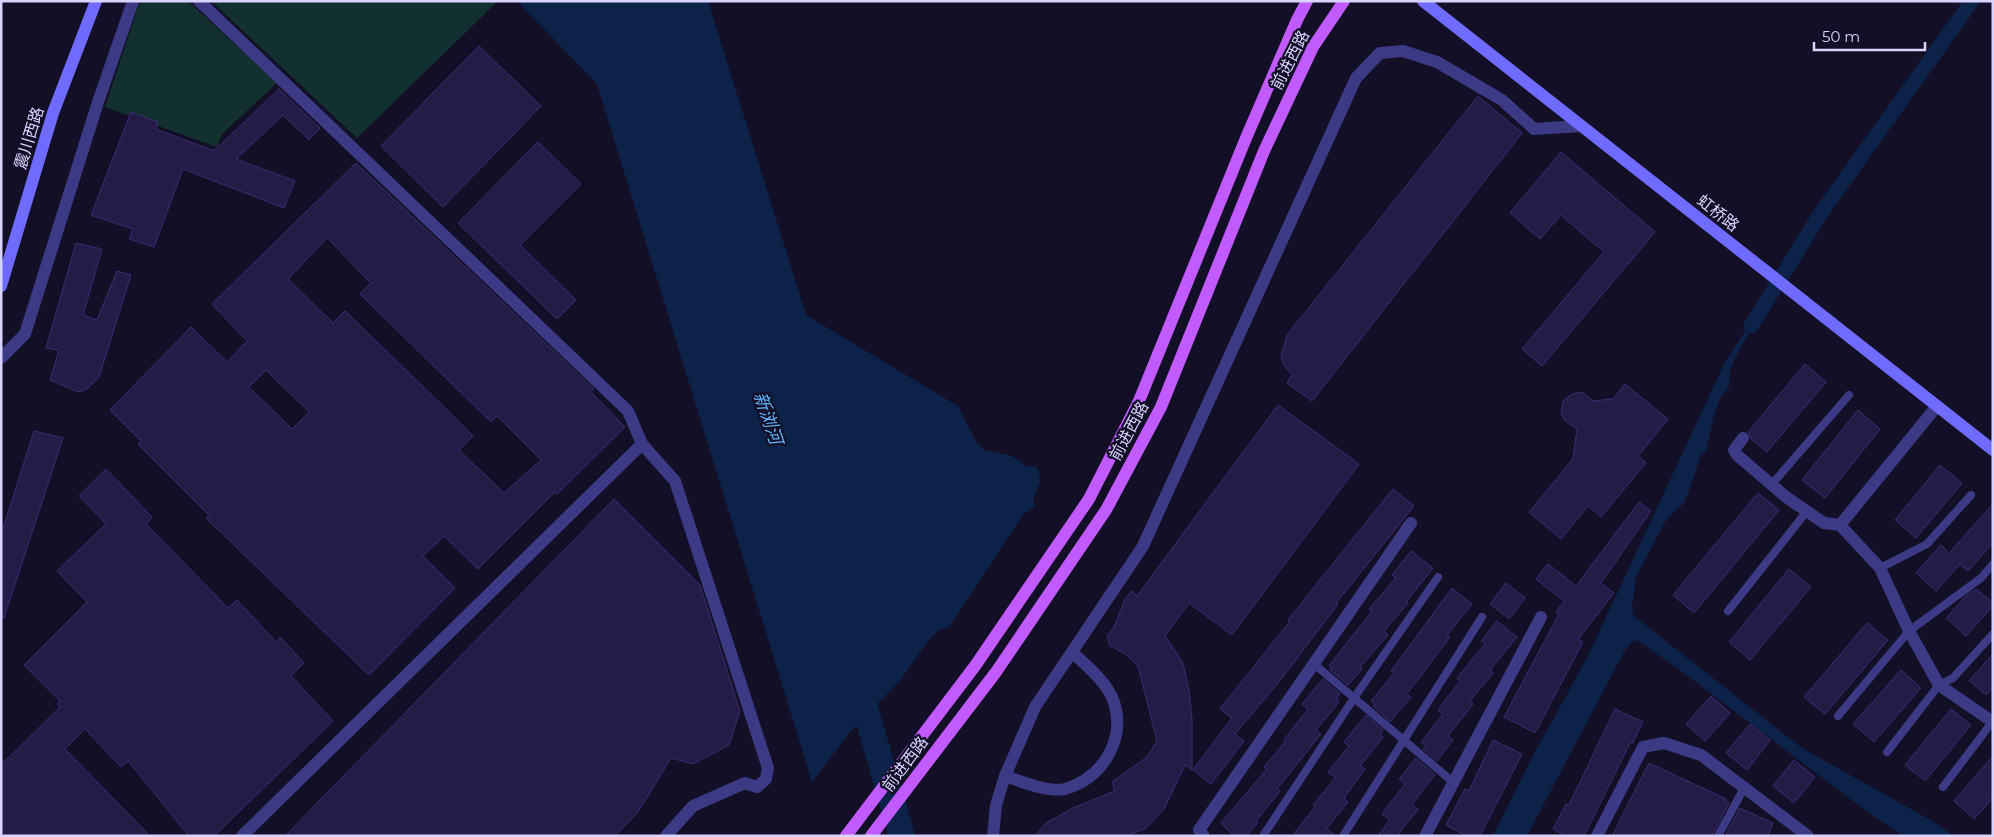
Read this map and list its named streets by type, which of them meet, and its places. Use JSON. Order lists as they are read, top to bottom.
{
  "streets": {
    "main road": ["前进西路"],
    "street": ["震川西路", "虹桥路"]
  },
  "water": ["新浏河"],
  "scale_bar": "50 m"
}
